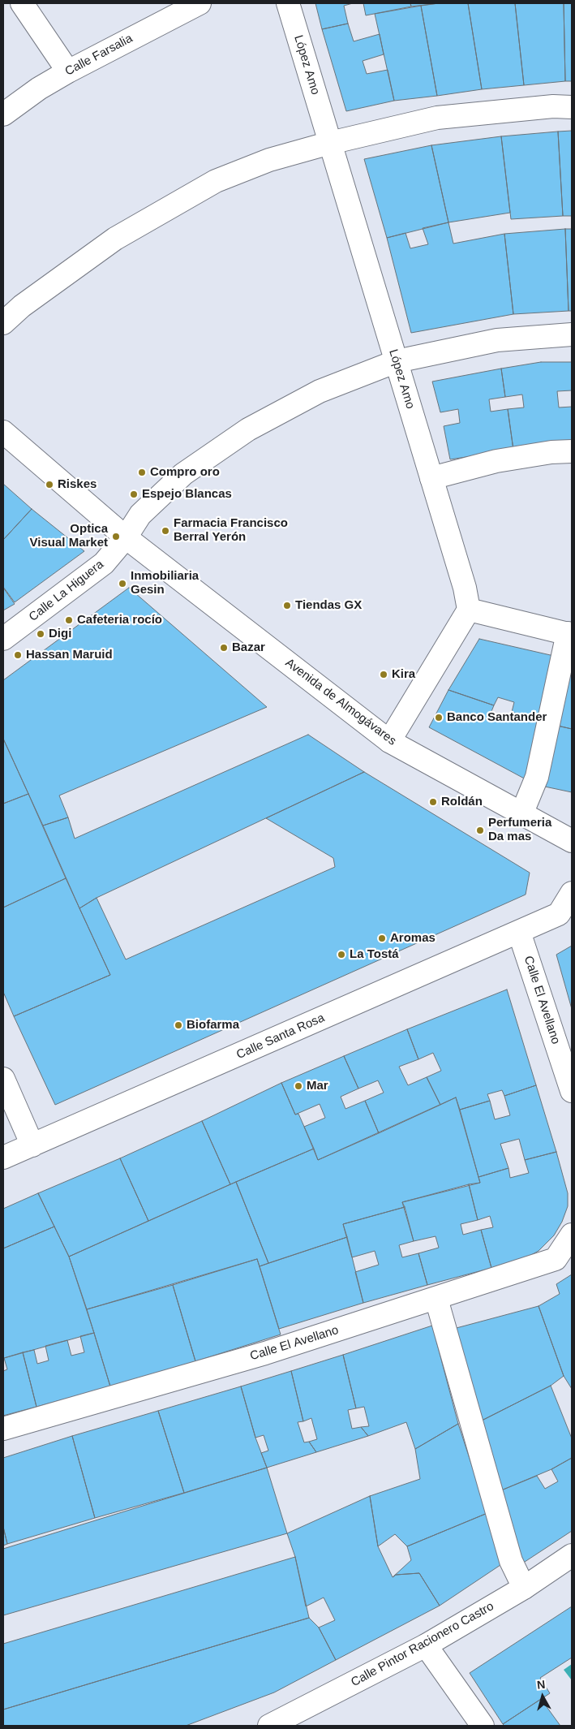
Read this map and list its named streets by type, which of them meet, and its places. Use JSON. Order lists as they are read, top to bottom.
{
  "streets": {
    "street": [
      "Calle Farsalia",
      "López Amo",
      "Calle La Higuera",
      "Avenida de Almogávares",
      "Calle El Avellano",
      "Calle Santa Rosa",
      "Calle Pintor Racionero Castro"
    ]
  },
  "crossings": [
    ["López Amo", "Calle La Higuera"],
    ["Calle La Higuera", "Avenida de Almogávares"],
    ["Calle El Avellano", "Calle Santa Rosa"]
  ],
  "places": [
    "Compro oro",
    "Riskes",
    "Espejo Blancas",
    "Farmacia Francisco Berral Yerón",
    "Optica Visual Market",
    "Inmobiliaria Gesin",
    "Tiendas GX",
    "Cafeteria rocío",
    "Digi",
    "Bazar",
    "Hassan Maruid",
    "Kira",
    "Banco Santander",
    "Roldán",
    "Perfumeria Da mas",
    "Aromas",
    "La Tostá",
    "Biofarma",
    "Mar"
  ],
  "north": "top"
}
